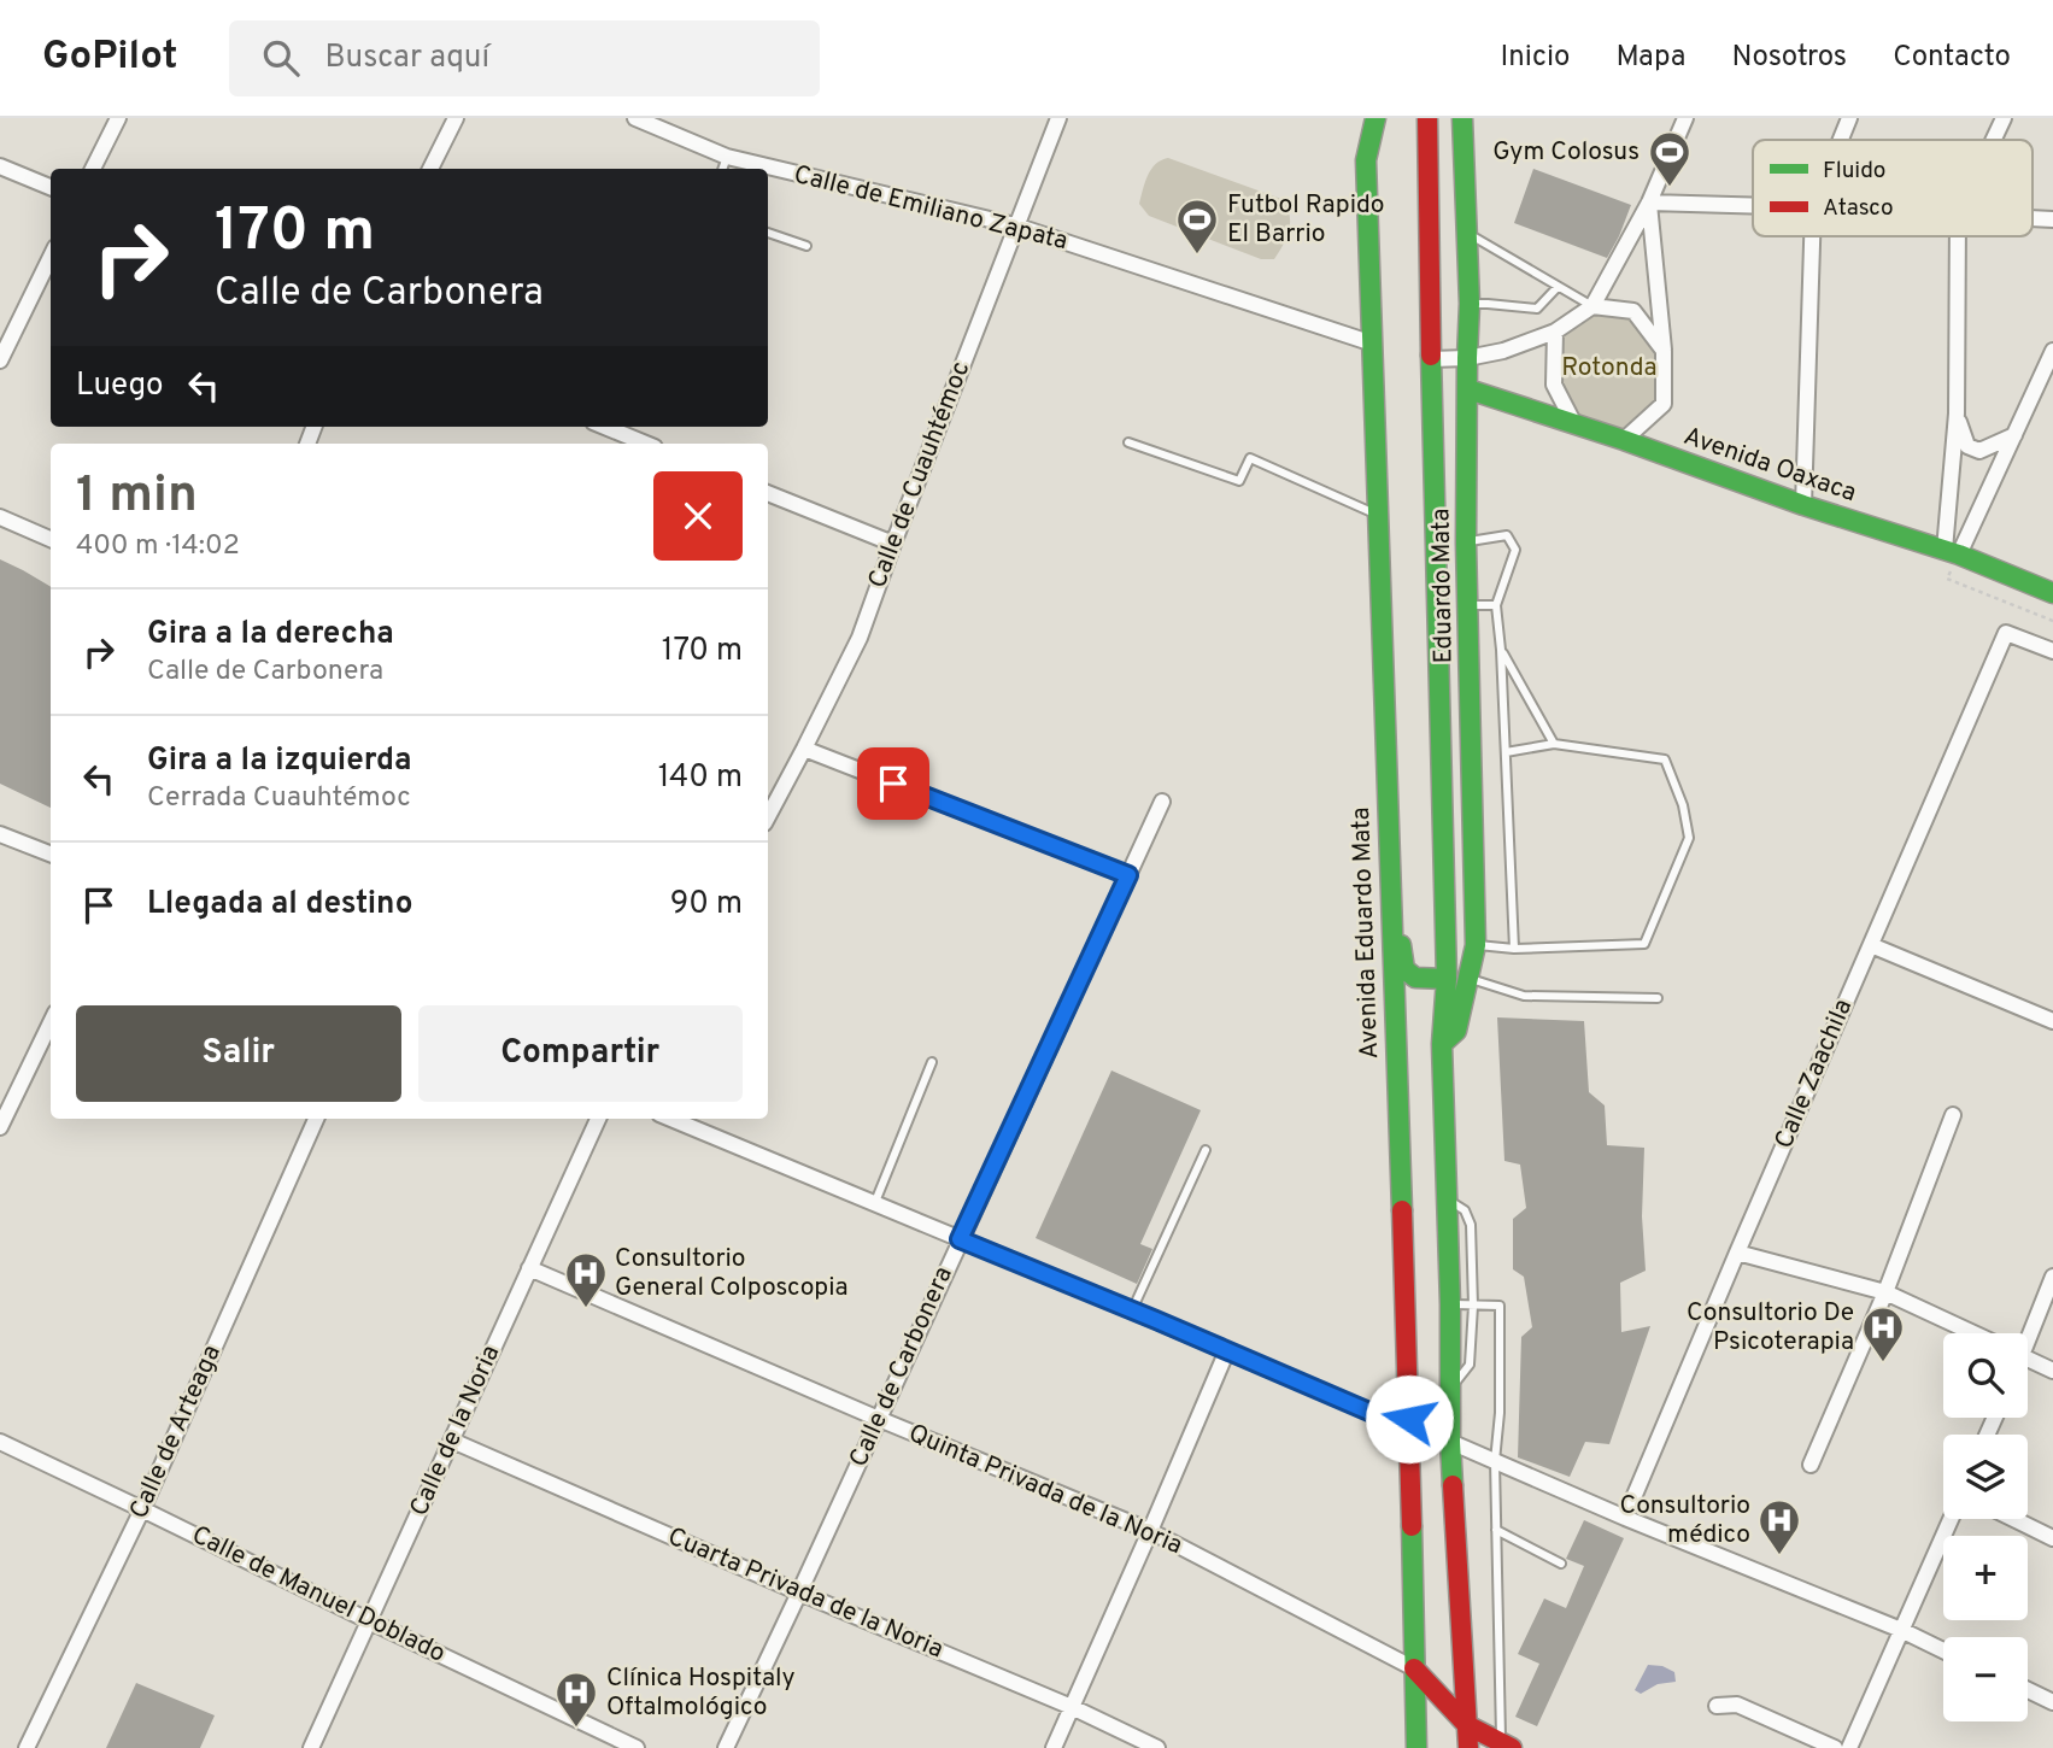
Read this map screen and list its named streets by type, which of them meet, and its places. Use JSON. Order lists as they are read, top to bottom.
{
  "streets": {
    "main road": ["Avenida Oaxaca", "Eduardo Mata", "Avenida Eduardo Mata"],
    "street": [
      "Calle de Emiliano Zapata",
      "Calle de Cuauhtémoc",
      "Calle Zaachila",
      "Calle de Carbonera",
      "Calle de la Noria",
      "Calle de Arteaga",
      "Quinta Privada de la Noria",
      "Cuarta Privada de la Noria",
      "Calle de Manuel Doblado"
    ]
  },
  "crossings": [
    ["Calle de Emiliano Zapata", "Calle de Cuauhtémoc"],
    ["Calle de Emiliano Zapata", "Avenida Eduardo Mata"],
    ["Avenida Oaxaca", "Eduardo Mata"],
    ["Avenida Eduardo Mata", "Quinta Privada de la Noria"],
    ["Calle de Carbonera", "Quinta Privada de la Noria"],
    ["Calle de Carbonera", "Cuarta Privada de la Noria"],
    ["Calle de la Noria", "Quinta Privada de la Noria"],
    ["Calle de la Noria", "Cuarta Privada de la Noria"],
    ["Calle de la Noria", "Calle de Manuel Doblado"],
    ["Calle de Arteaga", "Calle de Manuel Doblado"]
  ],
  "parks": ["Rotonda"],
  "places": {
    "sports": ["Gym Colosus", "Futbol Rapido El Barrio"],
    "hospital": [
      "Consultorio General Colposcopia",
      "Consultorio De Psicoterapia",
      "Consultorio médico",
      "Clínica Hospitaly Oftalmológico"
    ]
  },
  "legend": ["Fluido", "Atasco"],
  "page": {
    "header": "GoPilot",
    "search": "Buscar aquí",
    "nav": [
      "Inicio",
      "Mapa",
      "Nosotros",
      "Contacto"
    ],
    "turn": ["170 m", "Calle de Carbonera"],
    "then": "Luego",
    "heading": ["1 min", "400 m · 14:02"],
    "list": [
      {
        "name": "Gira a la derecha",
        "note": "Calle de Carbonera",
        "value": "170 m"
      },
      {
        "name": "Gira a la izquierda",
        "note": "Cerrada Cuauhtémoc",
        "value": "140 m"
      },
      {
        "name": "Llegada al destino",
        "value": "90 m"
      }
    ],
    "buttons": ["Salir", "Compartir"],
    "map_buttons": ["+", "−"]
  }
}
